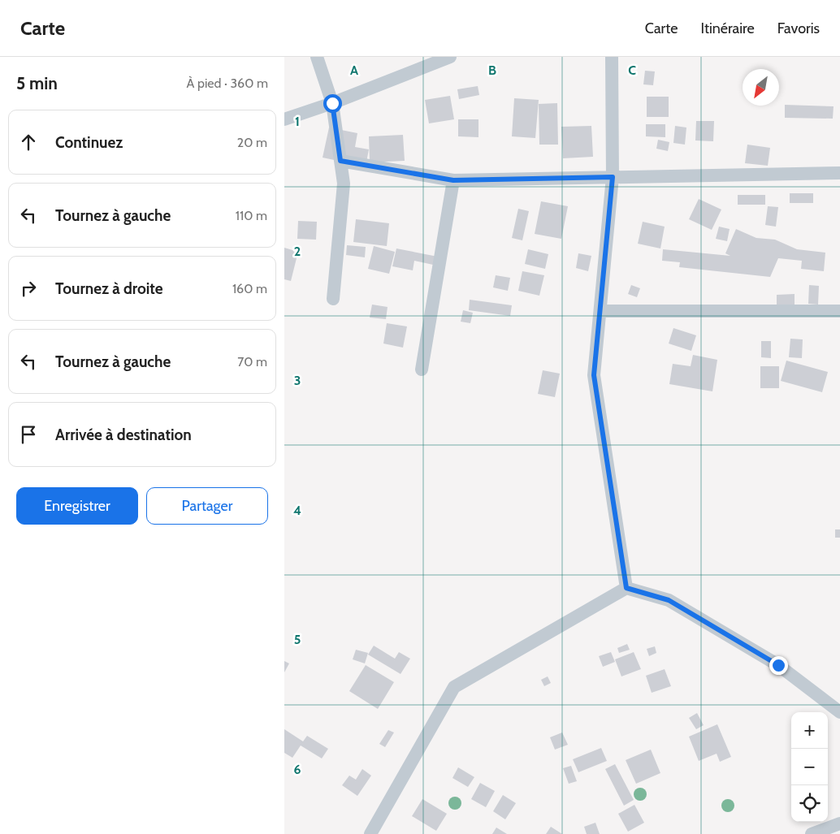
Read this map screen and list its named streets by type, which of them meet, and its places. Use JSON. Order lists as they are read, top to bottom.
{
  "north": "bottom left",
  "page": {
    "header": "Carte",
    "nav": ["Carte", "Itinéraire", "Favoris"],
    "heading": ["5 min", "À pied · 360 m"],
    "list": [
      ["Continuez", "20 m"],
      ["Tournez à gauche", "110 m"],
      ["Tournez à droite", "160 m"],
      ["Tournez à gauche", "70 m"],
      "Arrivée à destination"
    ],
    "buttons": ["Enregistrer", "Partager"],
    "map_buttons": ["+", "−"]
  },
  "grid": {
    "columns": ["A", "B", "C"],
    "rows": [
      "1",
      "2",
      "3",
      "4",
      "5",
      "6"
    ]
  }
}
